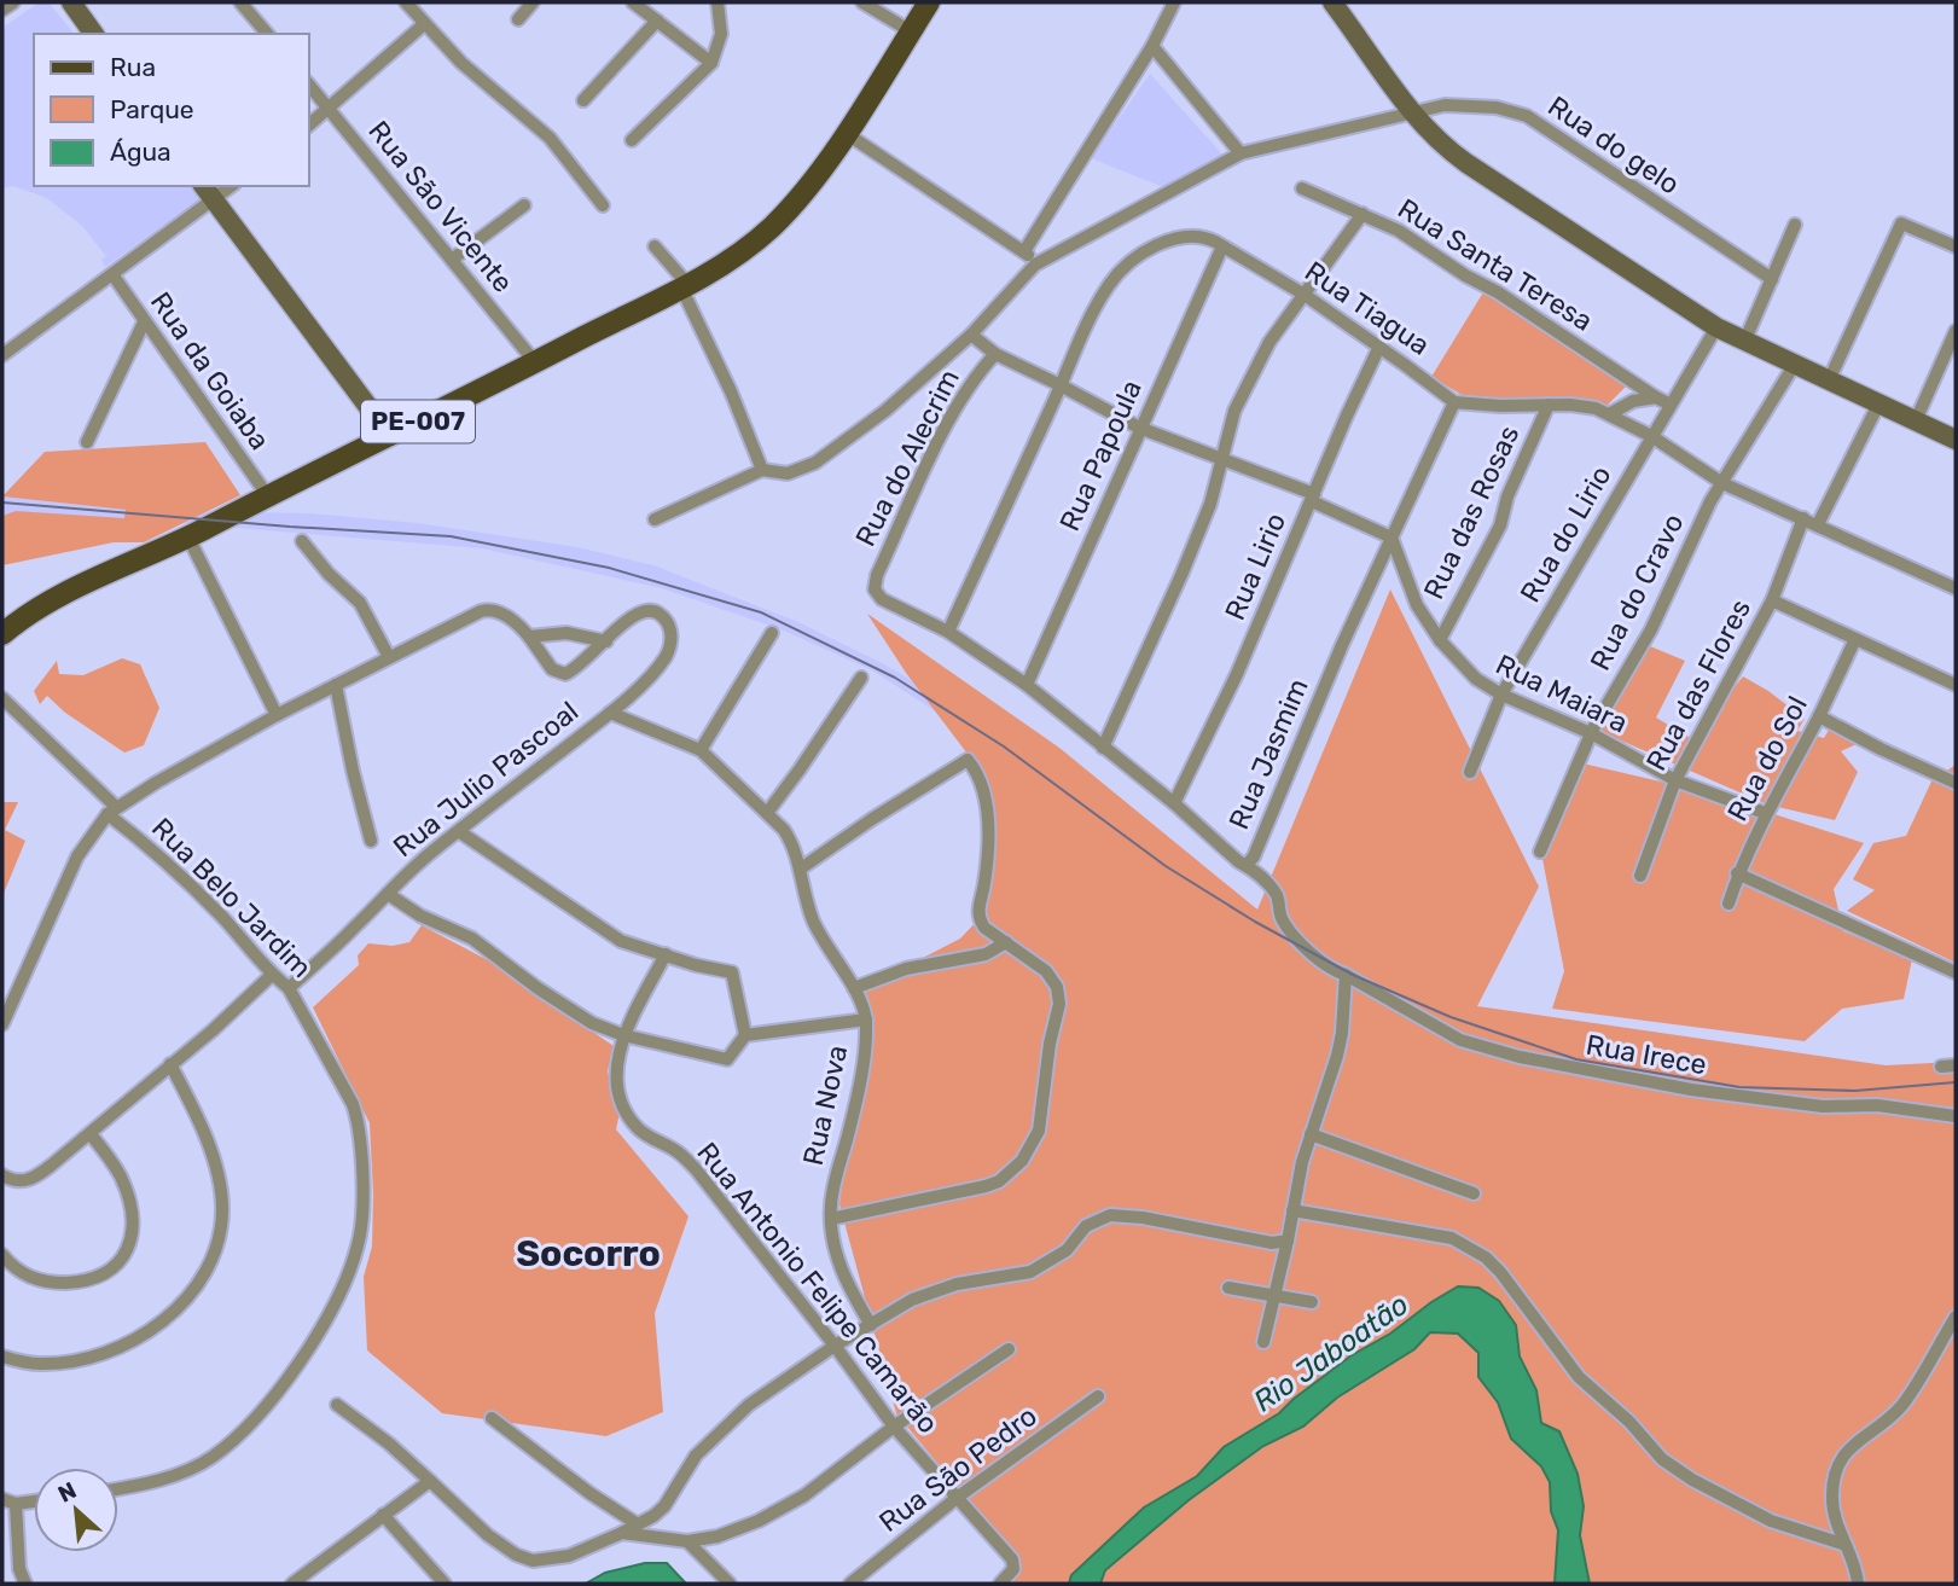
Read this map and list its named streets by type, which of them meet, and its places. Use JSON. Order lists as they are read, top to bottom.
{
  "streets": {
    "main road": ["PE-007"],
    "street": [
      "Rua do gelo",
      "Rua São Vicente",
      "Rua Santa Teresa",
      "Rua Tiagua",
      "Rua da Goiaba",
      "Rua Papoula",
      "Rua do Alecrim",
      "Rua das Rosas",
      "Rua do Lirio",
      "Rua Lirio",
      "Rua do Cravo",
      "Rua das Flores",
      "Rua Maiara",
      "Rua Jasmim",
      "Rua do Sol",
      "Rua Julio Pascoal",
      "Rua Belo Jardim",
      "Rua Irece",
      "Rua Nova",
      "Rua Antonio Felipe Camarão",
      "Rua São Pedro"
    ]
  },
  "crossings": [
    ["Rua São Vicente", "PE-007"],
    ["Rua Tiagua", "Rua Papoula"],
    ["Rua Tiagua", "Rua Lirio"],
    ["Rua Tiagua", "Rua Jasmim"],
    ["Rua da Goiaba", "PE-007"],
    ["Rua Papoula", "Rua Jasmim"],
    ["Rua do Alecrim", "Rua Jasmim"],
    ["Rua das Rosas", "Rua Maiara"],
    ["Rua do Lirio", "Rua Maiara"],
    ["Rua Lirio", "Rua Jasmim"],
    ["Rua do Cravo", "Rua Maiara"],
    ["Rua das Flores", "Rua Maiara"],
    ["Rua Maiara", "Rua Jasmim"],
    ["Rua Maiara", "Rua do Sol"],
    ["Rua Jasmim", "Rua Irece"],
    ["Rua Julio Pascoal", "Rua Belo Jardim"],
    ["Rua Julio Pascoal", "Rua Nova"],
    ["Rua Antonio Felipe Camarão", "Rua São Pedro"]
  ],
  "districts": ["Socorro"],
  "water": ["Rio Jaboatão"],
  "legend": ["Rua", "Parque", "Água"],
  "north": "top left"
}
